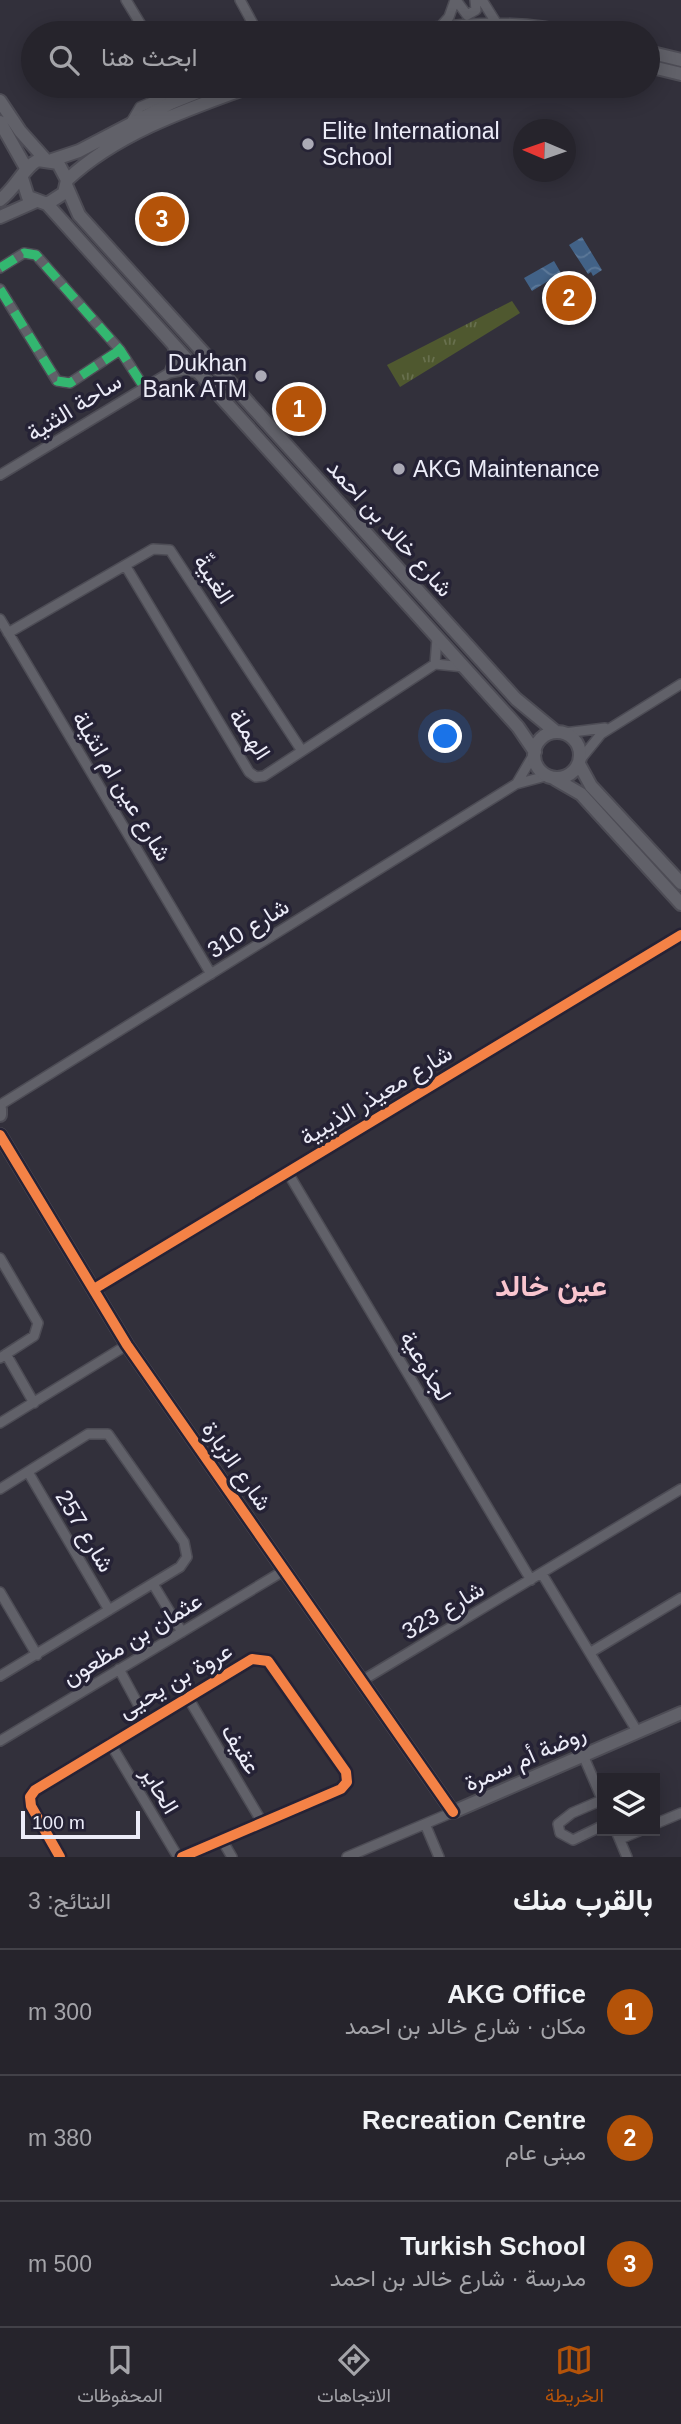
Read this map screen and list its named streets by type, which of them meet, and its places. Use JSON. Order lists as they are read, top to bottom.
{
  "streets": {
    "main road": ["شارع خالد بن احمد", "شارع الزبارة", "روضة أم سمرة"],
    "street": [
      "ساحة الثنية",
      "الغبيةّ",
      "الهملة",
      "شارع عين ام انثيلة",
      "شارع 310",
      "شارع معيذر الذيبية",
      "لجذوعية",
      "شارع 257",
      "شارع 323",
      "عثمان بن مظعون",
      "عروة بن يحيى",
      "عقيف",
      "الحاير"
    ]
  },
  "crossings": [
    ["ساحة الثنية", "شارع خالد بن احمد"],
    ["شارع خالد بن احمد", "شارع 310"],
    ["الغبيةّ", "الهملة"],
    ["الغبيةّ", "شارع عين ام انثيلة"],
    ["شارع عين ام انثيلة", "شارع 310"],
    ["شارع معيذر الذيبية", "لجذوعية"],
    ["شارع معيذر الذيبية", "شارع الزبارة"],
    ["لجذوعية", "شارع 323"],
    ["شارع الزبارة", "شارع 323"],
    ["شارع الزبارة", "عثمان بن مظعون"],
    ["شارع الزبارة", "روضة أم سمرة"],
    ["عثمان بن مظعون", "عروة بن يحيى"],
    ["عروة بن يحيى", "عقيف"],
    ["عروة بن يحيى", "الحاير"]
  ],
  "districts": ["عين خالد"],
  "places": ["Elite International School", "Dukhan Bank ATM", "AKG Maintenance"],
  "scale_bar": "100 m",
  "north": "left",
  "page": {
    "search": "ابحث هنا",
    "pins": ["3", "2", "1"],
    "scale": "100 m",
    "heading": ["بالقرب منك", "النتائج: 3"],
    "list": [
      {
        "mark": "1",
        "name": "AKG Office",
        "note": "مكان · شارع خالد بن احمد",
        "value": "300 m"
      },
      {
        "mark": "2",
        "name": "Recreation Centre",
        "note": "مبنى عام",
        "value": "380 m"
      },
      {
        "mark": "3",
        "name": "Turkish School",
        "note": "مدرسة · شارع خالد بن احمد",
        "value": "500 m"
      }
    ],
    "nav": ["الخريطة", "الاتجاهات", "المحفوظات"]
  }
}
